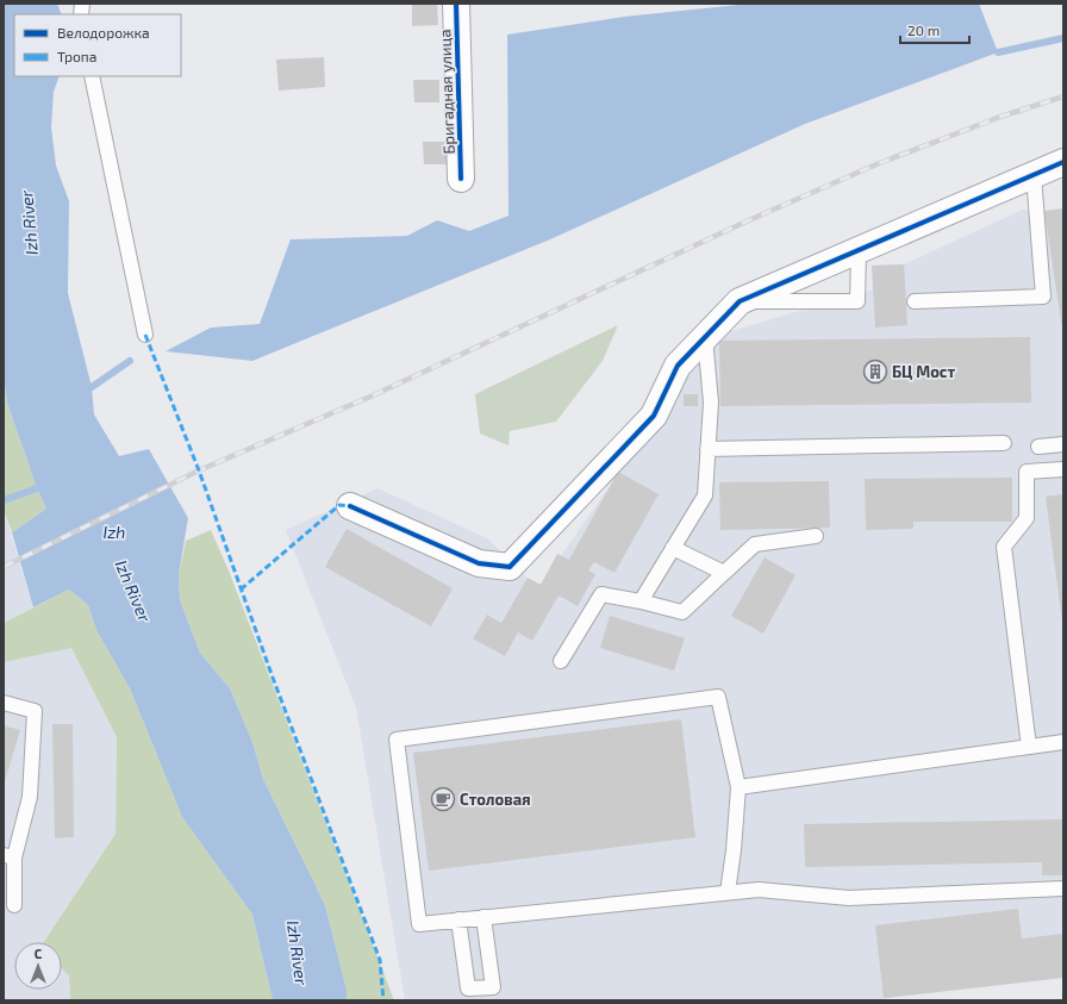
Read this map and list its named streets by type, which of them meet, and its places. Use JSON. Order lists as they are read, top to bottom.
{
  "streets": {
    "street": ["Бригадная улица"]
  },
  "water": ["Izh River", "Izh"],
  "places": {
    "building": ["БЦ Мост"],
    "cafe": ["Столовая"]
  },
  "legend": ["Велодорожка", "Тропа"],
  "scale_bar": "20 m",
  "north": "top"
}
